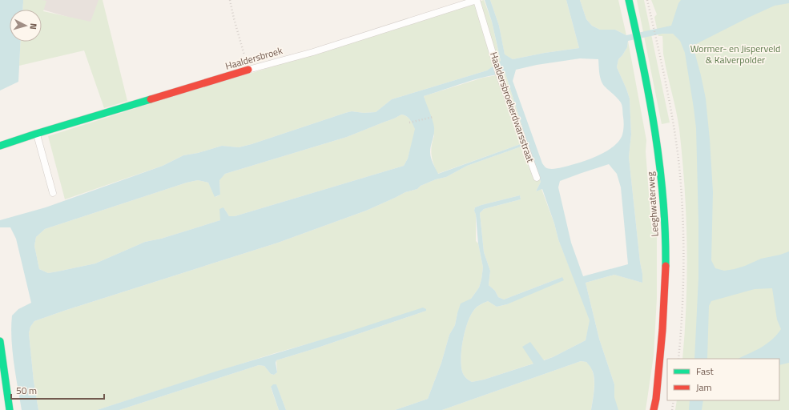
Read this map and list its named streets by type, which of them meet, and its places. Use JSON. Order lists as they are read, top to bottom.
{
  "streets": {
    "main road": ["Haaldersbroek", "Leeghwaterweg"],
    "lane": ["Haaldersbroekerdwarsstraat"]
  },
  "crossings": [
    ["Haaldersbroek", "Haaldersbroekerdwarsstraat"]
  ],
  "parks": ["Wormer- en Jisperveld & Kalverpolder"],
  "legend": ["Fast", "Jam"],
  "scale_bar": "50 m",
  "north": "right"
}
